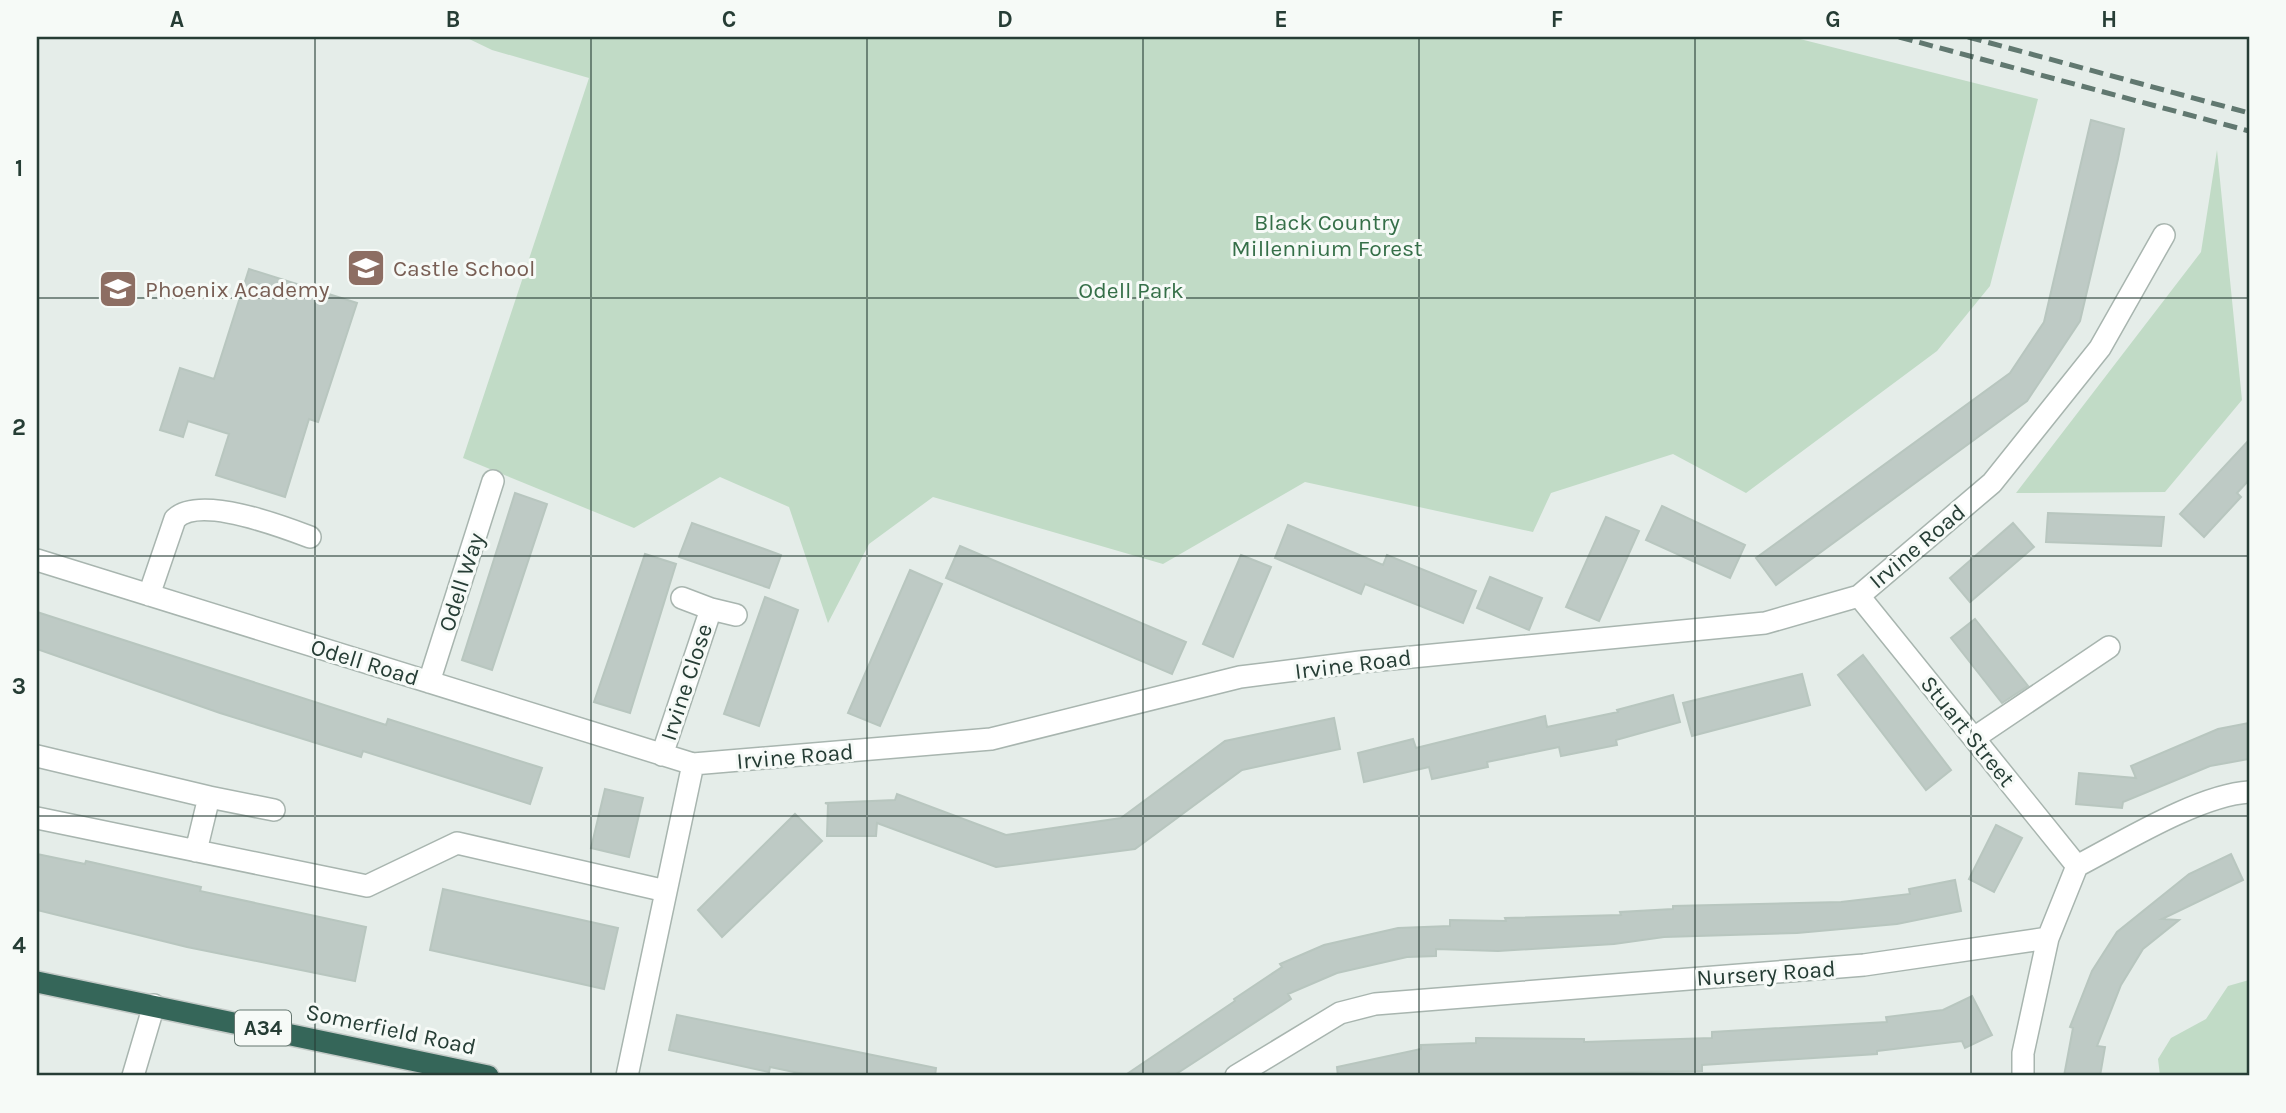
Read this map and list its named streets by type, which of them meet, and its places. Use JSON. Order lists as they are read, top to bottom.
{
  "streets": {
    "highway": ["A34", "Somerfield Road"],
    "street": [
      "Irvine Road",
      "Odell Way",
      "Odell Road",
      "Irvine Close",
      "Stuart Street",
      "Nursery Road"
    ]
  },
  "crossings": [
    ["Irvine Road", "Odell Road"],
    ["Irvine Road", "Stuart Street"],
    ["Odell Way", "Odell Road"],
    ["Odell Road", "Irvine Close"]
  ],
  "parks": ["Black Country Millennium Forest", "Odell Park"],
  "places": {
    "school or university": ["Castle School", "Phoenix Academy"]
  },
  "grid": {
    "columns": [
      "A",
      "B",
      "C",
      "D",
      "E",
      "F",
      "G",
      "H"
    ],
    "rows": [
      "1",
      "2",
      "3",
      "4"
    ]
  }
}
